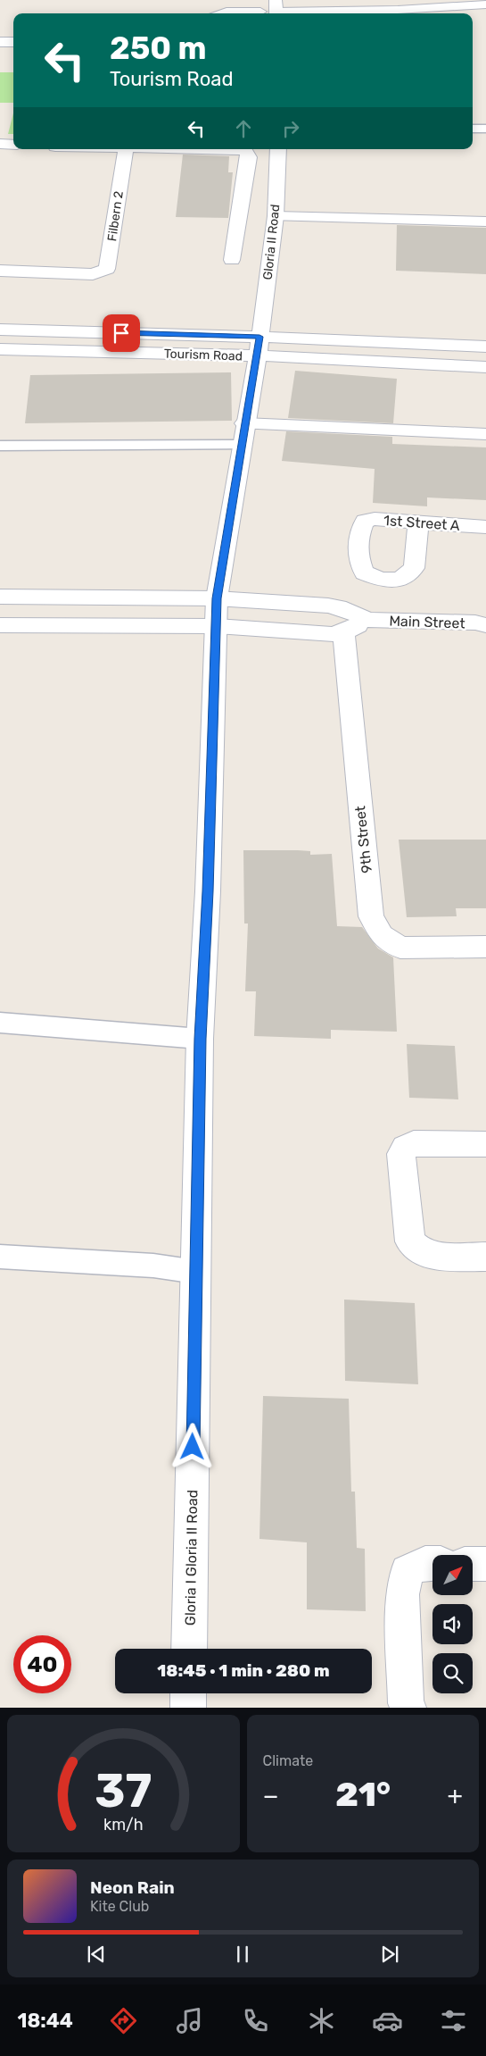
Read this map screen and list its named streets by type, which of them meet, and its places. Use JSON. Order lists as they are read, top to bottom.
{
  "streets": {
    "street": [
      "Filbern 2",
      "Gloria II Road",
      "Tourism Road",
      "1st Street A",
      "Main Street",
      "9th Street",
      "Gloria I Gloria II Road"
    ]
  },
  "crossings": [
    ["Gloria II Road", "Tourism Road"],
    ["Gloria II Road", "Gloria I Gloria II Road"],
    ["Tourism Road", "Gloria I Gloria II Road"]
  ],
  "north": "top right",
  "page": {
    "turn": ["250 m", "Tourism Road"],
    "limit": "40",
    "trip": "18:45 · 1 min · 280 m",
    "tile": "Climate",
    "heat": ["−", "21°", "+"],
    "song": ["Neon Rain", "Kite Club"],
    "tabs": "18:44",
    "gauge": ["37", "km/h"]
  }
}
